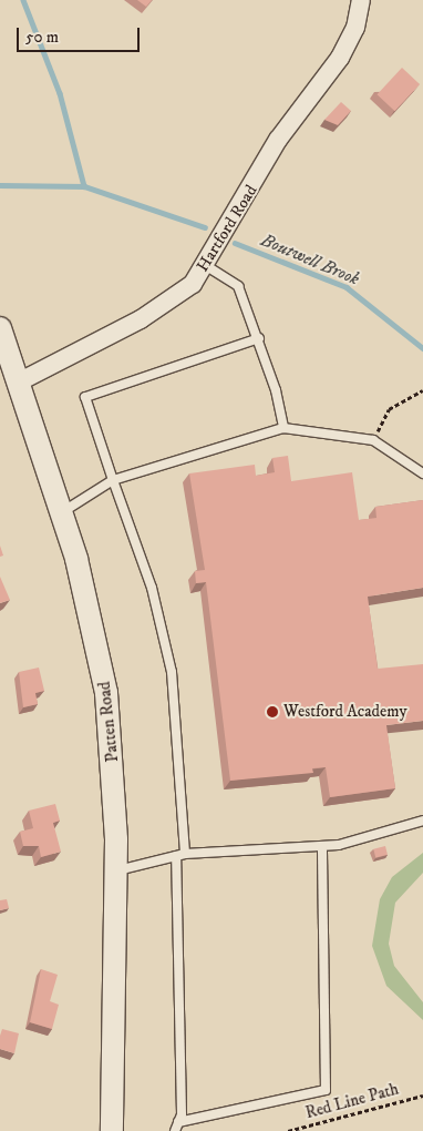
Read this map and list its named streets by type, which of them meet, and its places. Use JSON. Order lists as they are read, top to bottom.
{
  "streets": {
    "street": ["Hartford Road", "Patten Road"],
    "path": ["Red Line Path"]
  },
  "crossings": [
    ["Hartford Road", "Patten Road"]
  ],
  "water": ["Boutwell Brook"],
  "places": ["Westford Academy"],
  "scale_bar": "50 m"
}
